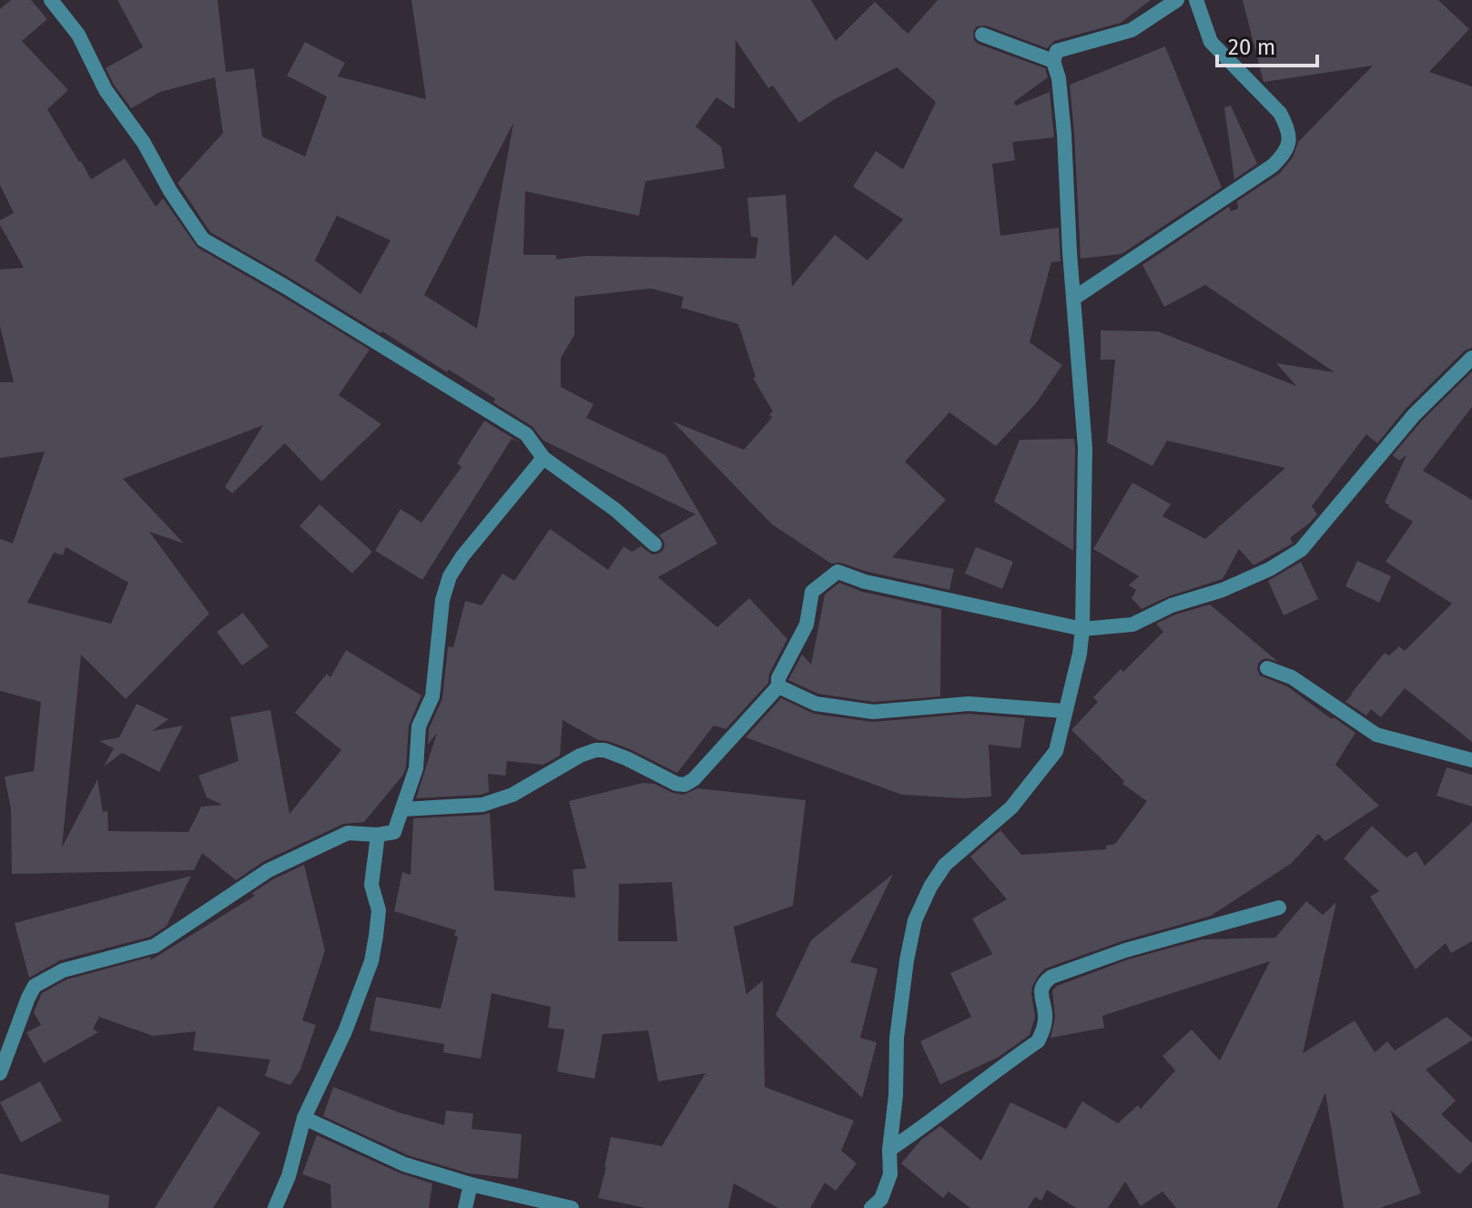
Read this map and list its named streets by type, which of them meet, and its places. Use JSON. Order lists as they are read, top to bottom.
{
  "scale_bar": "20 m"
}
